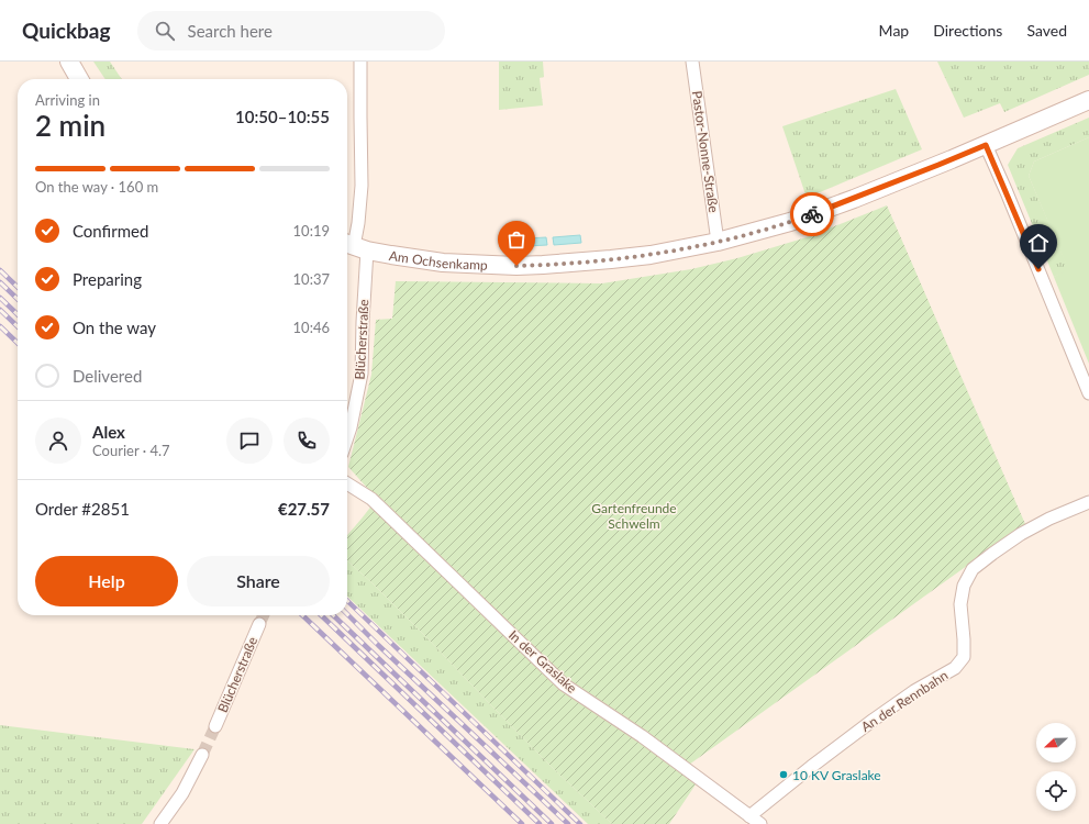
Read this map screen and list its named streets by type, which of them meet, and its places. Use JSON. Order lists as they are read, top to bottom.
{
  "streets": {
    "main road": ["Am Ochsenkamp"],
    "street": [
      "Pastor-Nonne-Straße",
      "Blücherstraße",
      "In der Graslake",
      "An der Rennbahn"
    ]
  },
  "crossings": [
    ["Pastor-Nonne-Straße", "Am Ochsenkamp"],
    ["Am Ochsenkamp", "Blücherstraße"],
    ["In der Graslake", "An der Rennbahn"]
  ],
  "parks": ["Gartenfreunde Schwelm"],
  "places": ["10 KV Graslake"],
  "north": "left",
  "page": {
    "header": "Quickbag",
    "search": "Search here",
    "nav": ["Map", "Directions", "Saved"],
    "heading": ["2 min", "Arriving in", "10:50–10:55"],
    "panel": [
      "Alex",
      "Courier · 4.7",
      "Order #2851",
      "€27.57"
    ],
    "bar": "On the way · 160 m",
    "list": [
      ["Confirmed", "10:19"],
      ["Preparing", "10:37"],
      ["On the way", "10:46"],
      "Delivered"
    ],
    "buttons": ["Help", "Share"]
  }
}
